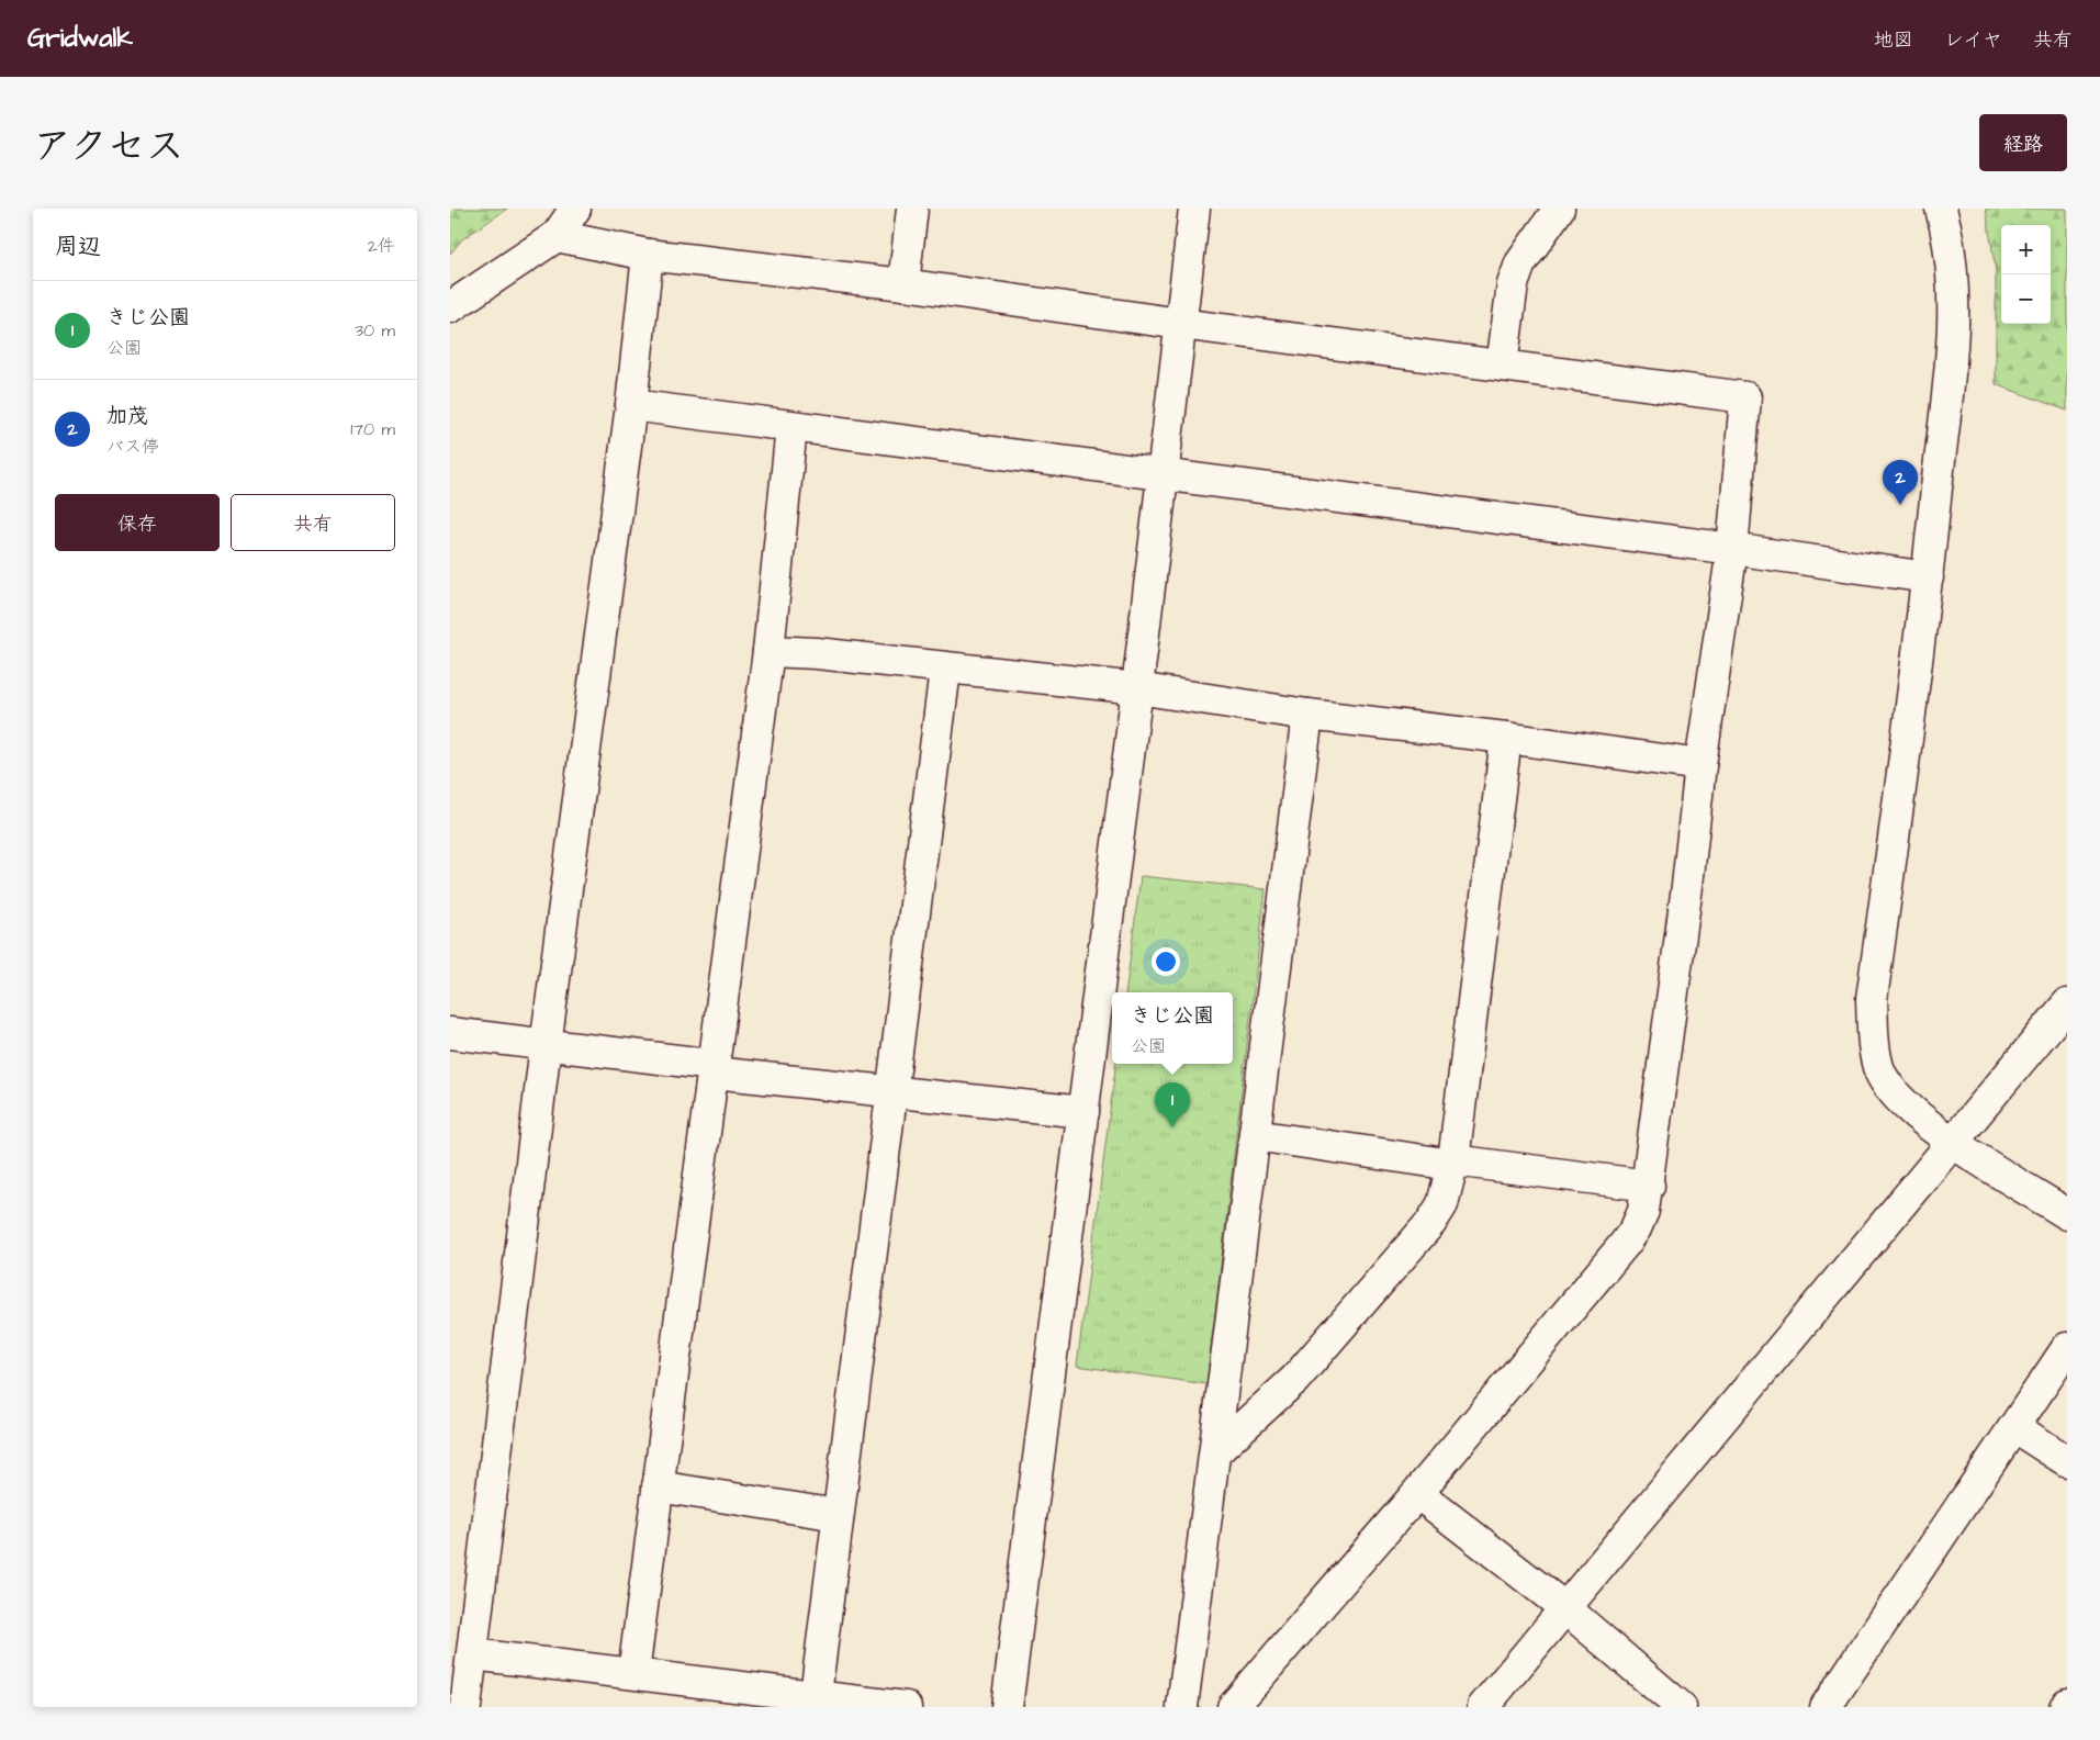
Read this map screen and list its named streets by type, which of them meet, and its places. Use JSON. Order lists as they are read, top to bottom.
{
  "page": {
    "header": "Gridwalk",
    "nav": ["地図", "レイヤ", "共有"],
    "title": "アクセス",
    "buttons": [
      "経路",
      ["保存", "共有"]
    ],
    "heading": ["周辺", "2件"],
    "map_buttons": ["+", "−"],
    "list": [
      {
        "mark": "1",
        "name": "きじ公園",
        "note": "公園",
        "value": "30 m"
      },
      {
        "mark": "2",
        "name": "加茂",
        "note": "バス停",
        "value": "170 m"
      }
    ],
    "pins": ["2", "1"],
    "popup": ["きじ公園", "公園"]
  }
}
